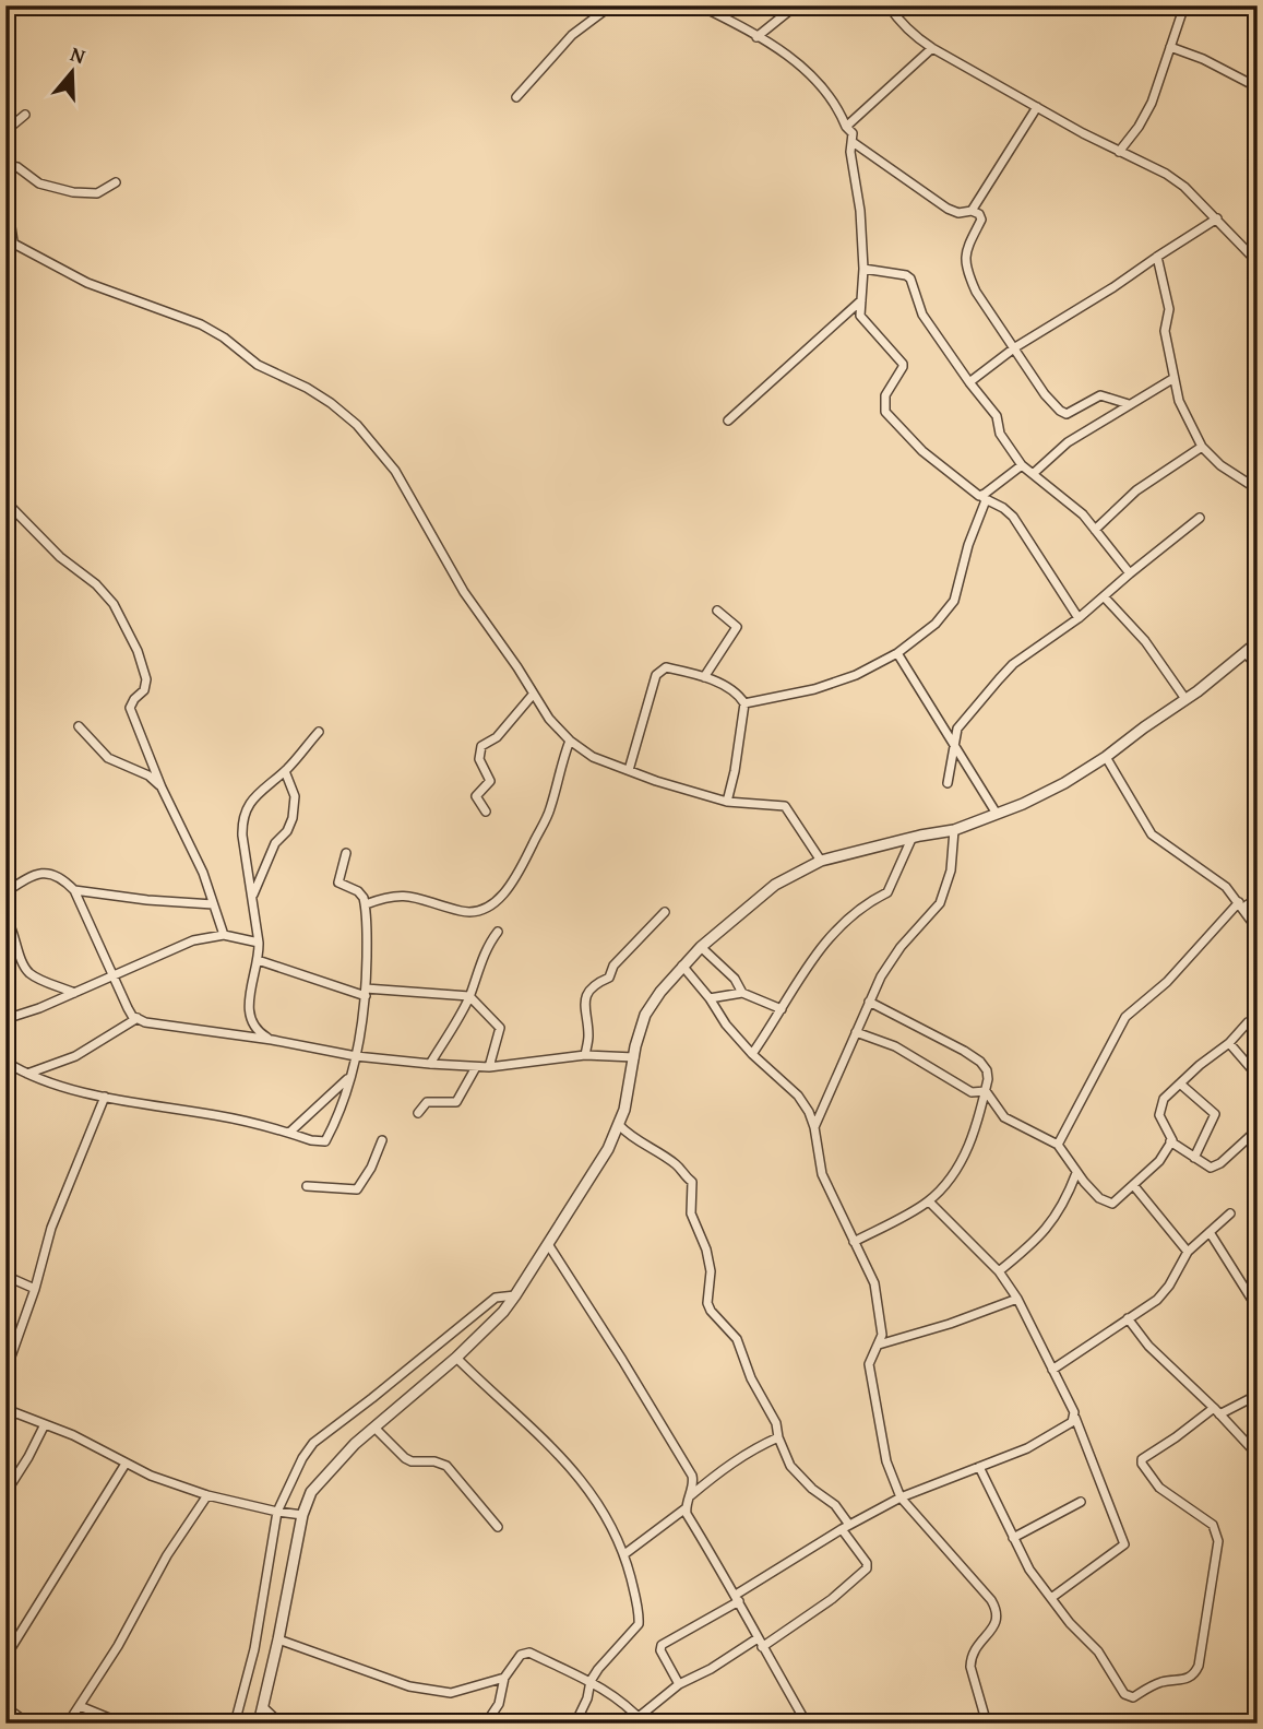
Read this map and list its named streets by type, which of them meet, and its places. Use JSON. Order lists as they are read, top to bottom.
{
  "north": "top"
}
